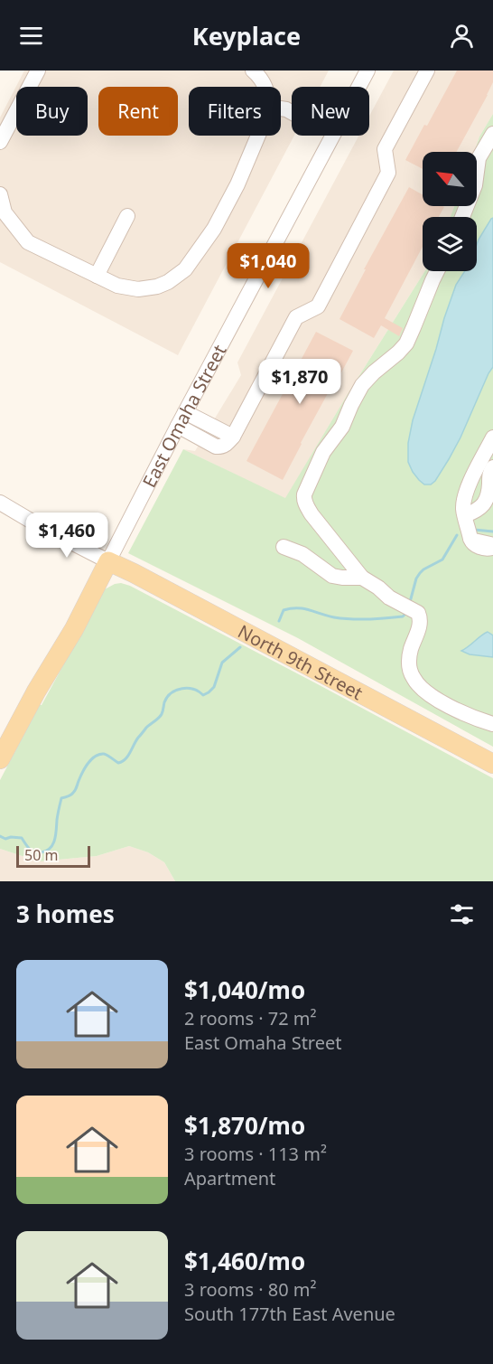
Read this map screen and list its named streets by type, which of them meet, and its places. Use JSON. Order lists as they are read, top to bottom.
{
  "streets": {
    "main road": ["East Omaha Street", "North 9th Street"]
  },
  "crossings": [
    ["East Omaha Street", "North 9th Street"]
  ],
  "scale_bar": "50 m",
  "north": "top left",
  "page": {
    "header": "Keyplace",
    "chip": [
      "Buy",
      "Rent",
      "Filters",
      "New"
    ],
    "price": ["$1,040", "$1,870", "$1,460"],
    "scale": "50 m",
    "heading": "3 homes",
    "list": [
      {
        "name": "$1,040/mo",
        "note": "2 rooms · 72 m² · East Omaha Street"
      },
      {
        "name": "$1,870/mo",
        "note": "3 rooms · 113 m² · Apartment"
      },
      {
        "name": "$1,460/mo",
        "note": "3 rooms · 80 m² · South 177th East Avenue"
      }
    ]
  }
}
